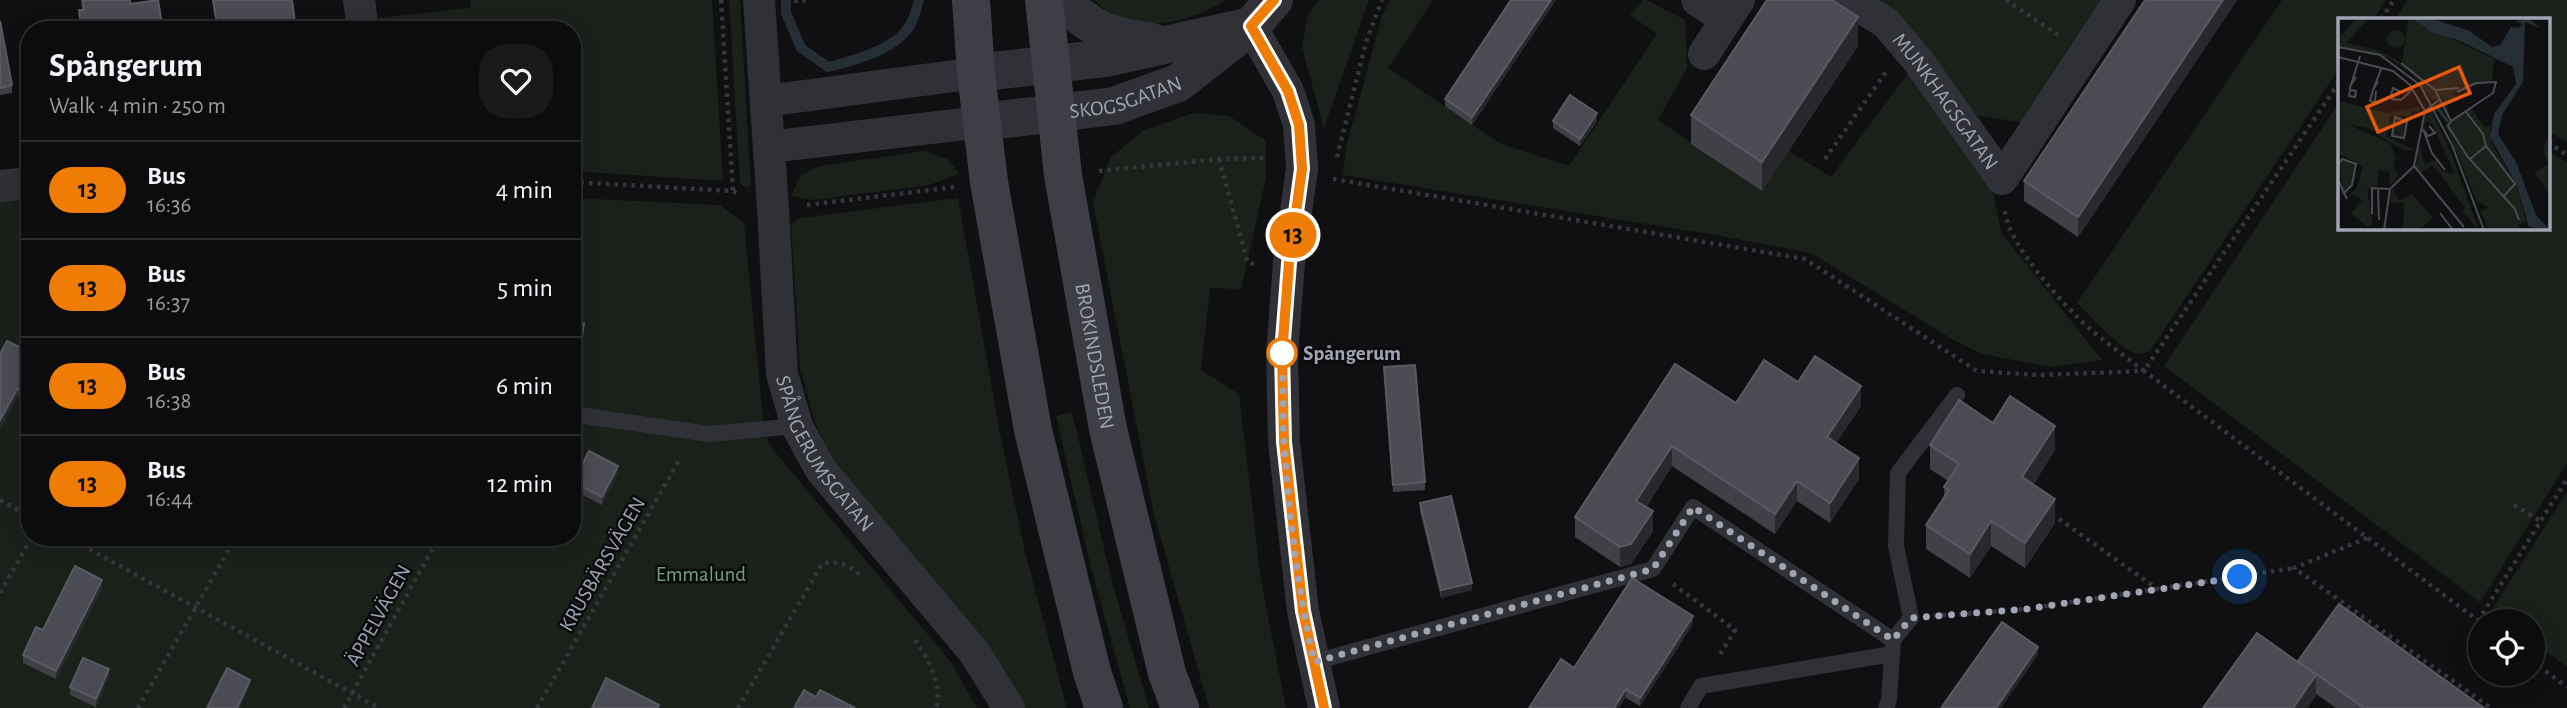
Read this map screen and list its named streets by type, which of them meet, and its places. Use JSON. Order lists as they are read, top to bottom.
{
  "streets": {
    "main road": ["BROKINDSLEDEN"],
    "street": ["SKOGSGATAN", "MUNKHAGSGATAN", "SPÅNGERUMSGATAN"],
    "path": ["KRUSBÄRSVÄGEN", "ÄPPELVÄGEN"]
  },
  "crossings": [
    ["SKOGSGATAN", "BROKINDSLEDEN"]
  ],
  "parks": ["Emmalund"],
  "places": ["Spångerum"],
  "lines": ["bus line 13"],
  "page": {
    "on_map": "13",
    "heading": ["Spångerum", "Walk · 4 min · 250 m"],
    "list": [
      {
        "mark": "13",
        "name": "Bus",
        "note": "16:36",
        "value": "4 min"
      },
      {
        "mark": "13",
        "name": "Bus",
        "note": "16:37",
        "value": "5 min"
      },
      {
        "mark": "13",
        "name": "Bus",
        "note": "16:38",
        "value": "6 min"
      },
      {
        "mark": "13",
        "name": "Bus",
        "note": "16:44",
        "value": "12 min"
      }
    ]
  }
}
